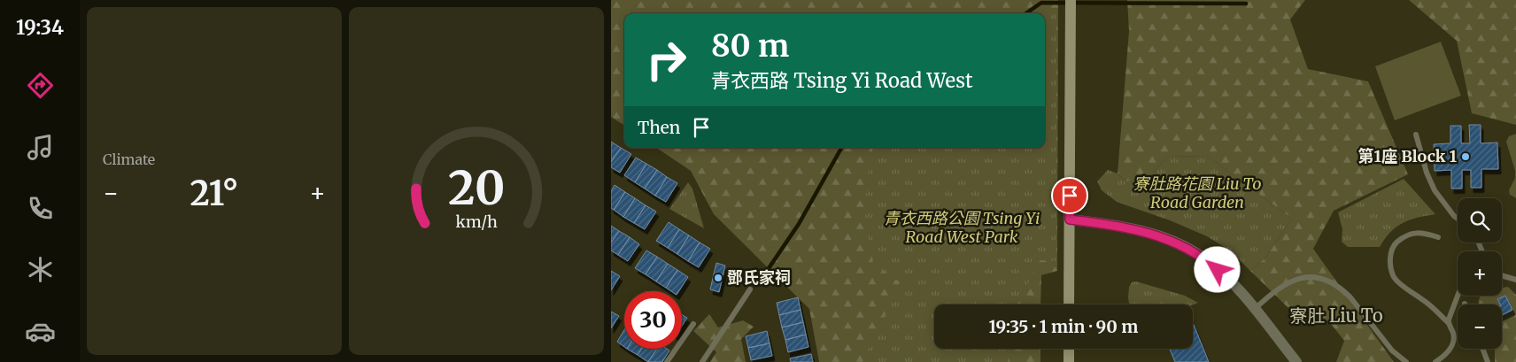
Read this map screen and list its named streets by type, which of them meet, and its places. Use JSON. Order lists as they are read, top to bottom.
{
  "districts": ["寮肚 Liu To"],
  "parks": ["寮肚路花園 Liu To Road Garden", "青衣西路公園 Tsing Yi Road West Park"],
  "places": ["第1座 Block 1", "鄧氏家祠"],
  "page": {
    "tabs": "19:34",
    "tile": "Climate",
    "turn": ["80 m", "青衣西路 Tsing Yi Road West"],
    "then": "Then",
    "heat": ["−", "21°", "+"],
    "map_buttons": ["+", "−"],
    "limit": "30",
    "trip": "19:35 · 1 min · 90 m",
    "gauge": ["20", "km/h"]
  }
}
